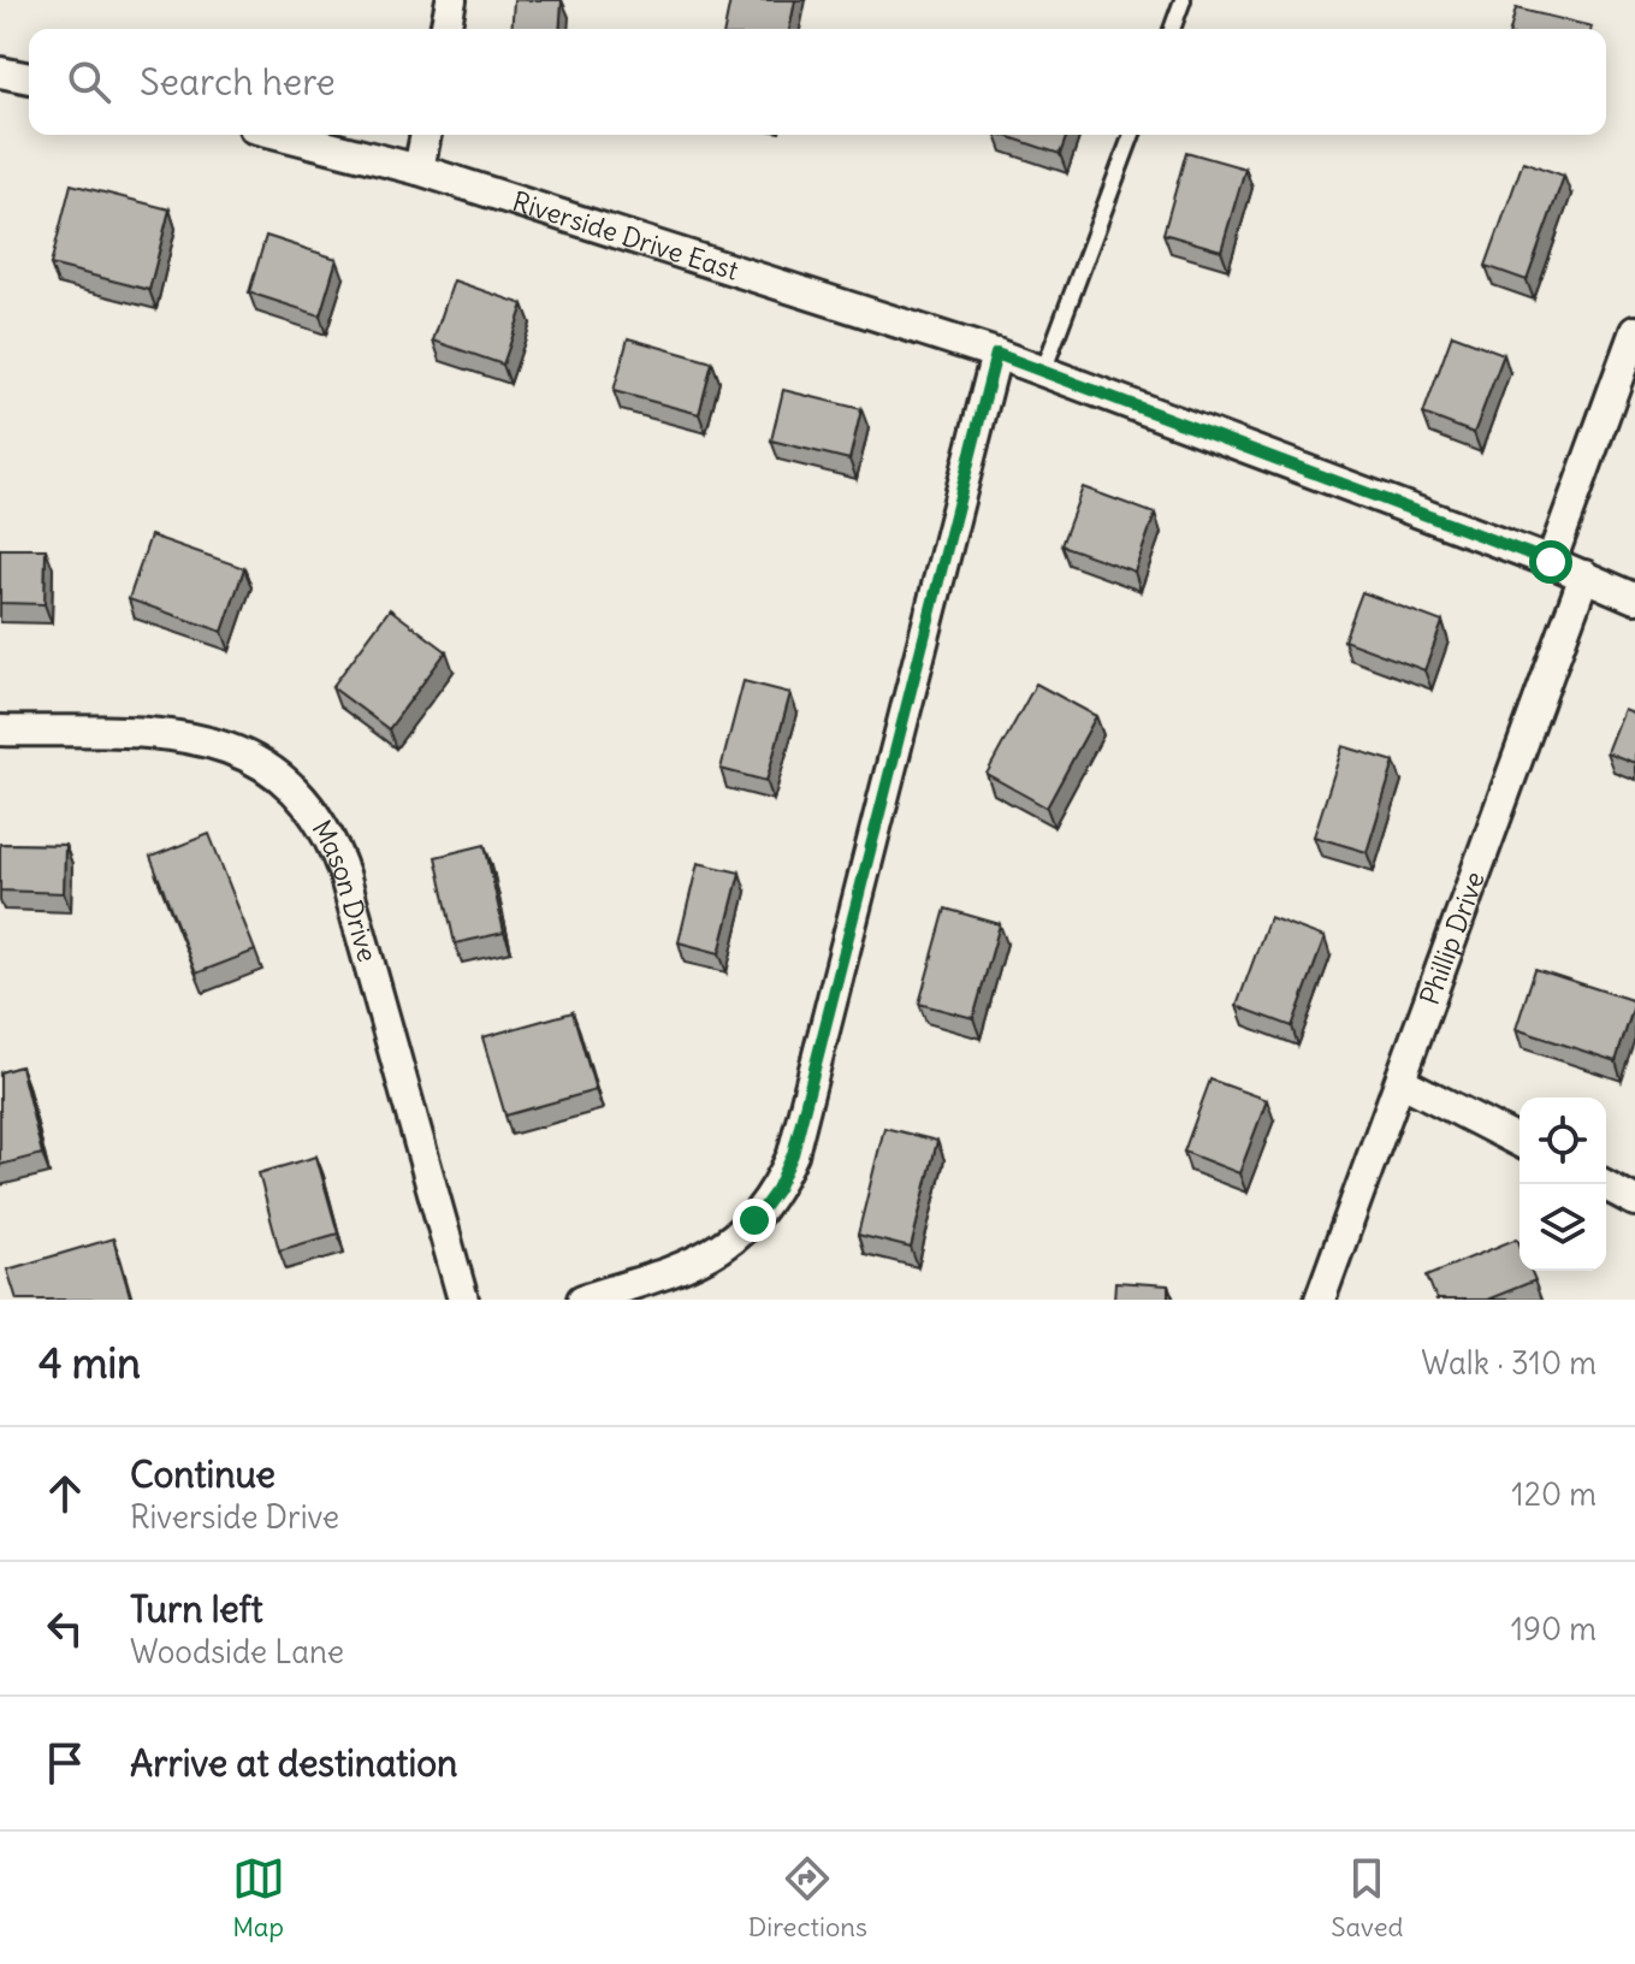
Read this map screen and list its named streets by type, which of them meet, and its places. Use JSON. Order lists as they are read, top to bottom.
{
  "streets": {
    "street": ["Riverside Drive East", "Mason Drive", "Phillip Drive"]
  },
  "crossings": [
    ["Riverside Drive East", "Phillip Drive"]
  ],
  "page": {
    "search": "Search here",
    "heading": ["4 min", "Walk · 310 m"],
    "list": [
      ["Continue", "Riverside Drive", "120 m"],
      ["Turn left", "Woodside Lane", "190 m"],
      "Arrive at destination"
    ],
    "nav": ["Map", "Directions", "Saved"]
  }
}
